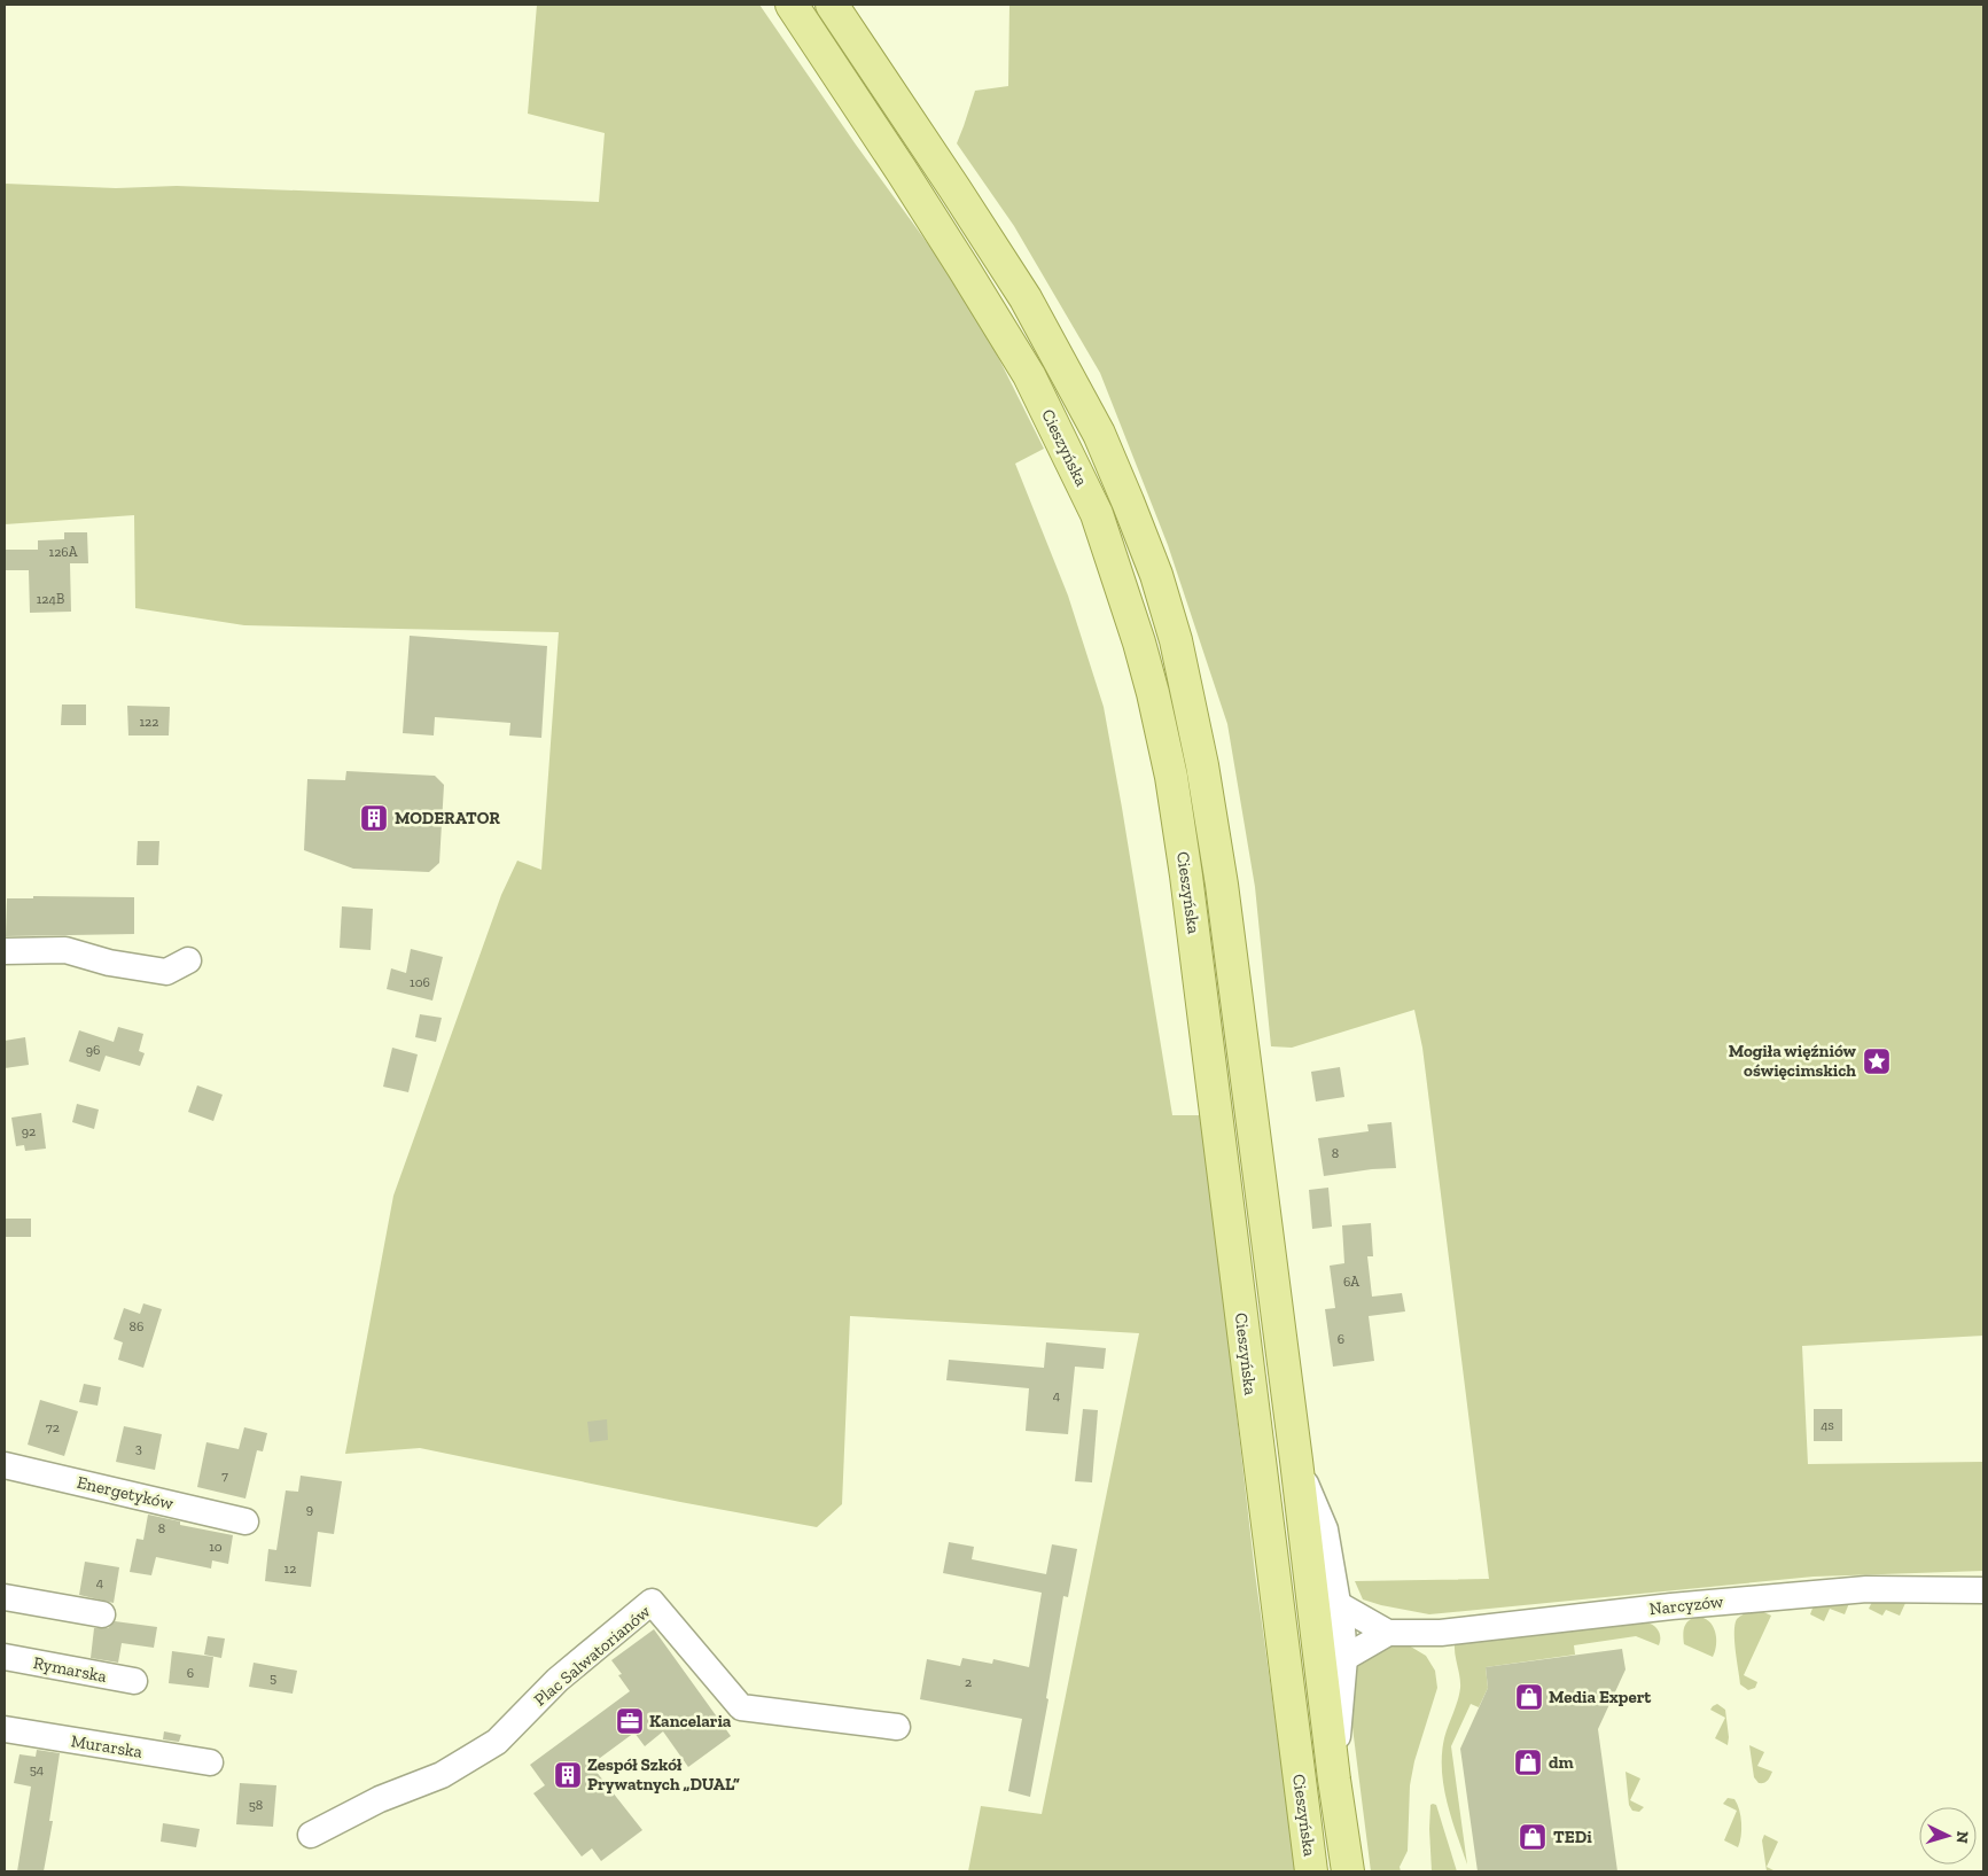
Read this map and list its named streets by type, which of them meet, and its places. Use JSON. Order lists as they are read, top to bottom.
{
  "streets": {
    "main road": ["Cieszyńska"],
    "street": [
      "Energetyków",
      "Narcyzów",
      "Plac Salwatorianów",
      "Rymarska",
      "Murarska"
    ]
  },
  "places": {
    "building": ["MODERATOR", "Zespół Szkół Prywatnych „DUAL”"],
    "place": ["Mogiła więźniów oświęcimskich"],
    "shop": ["Media Expert", "dm", "TEDi"],
    "office": ["Kancelaria"]
  },
  "house_numbers": [
    "126A",
    "124B",
    "122",
    "106",
    "96",
    "92",
    "8",
    "6A",
    "86",
    "6",
    "4",
    "4s",
    "72",
    "3",
    "7",
    "9",
    "8",
    "10",
    "12",
    "4",
    "6",
    "5",
    "2",
    "54",
    "58"
  ],
  "north": "right"
}
